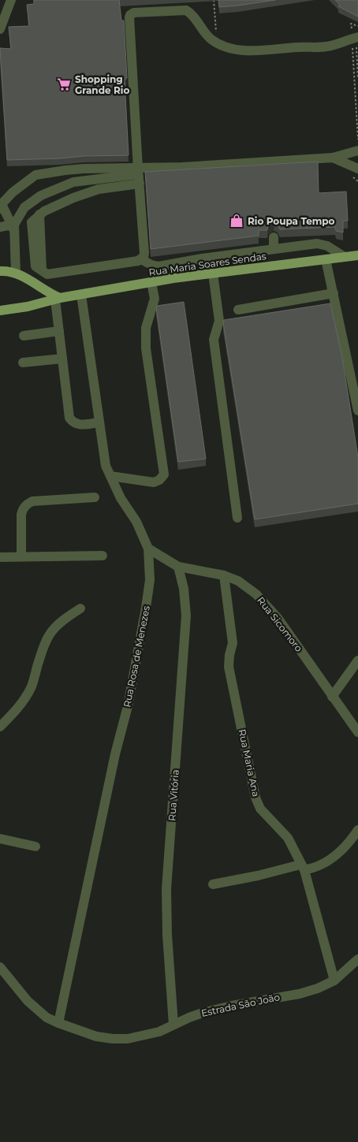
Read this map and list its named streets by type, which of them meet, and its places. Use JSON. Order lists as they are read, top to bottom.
{
  "streets": {
    "main road": ["Rua Maria Soares Sendas"],
    "street": [
      "Rua Sicomoro",
      "Rua Rosa de Menezes",
      "Rua Maria Ana",
      "Rua Vitória",
      "Estrada São João"
    ]
  },
  "crossings": [
    ["Rua Maria Soares Sendas", "Rua Rosa de Menezes"],
    ["Rua Sicomoro", "Rua Rosa de Menezes"],
    ["Rua Sicomoro", "Rua Maria Ana"],
    ["Rua Sicomoro", "Rua Vitória"],
    ["Rua Rosa de Menezes", "Estrada São João"],
    ["Rua Maria Ana", "Estrada São João"],
    ["Rua Vitória", "Estrada São João"]
  ],
  "places": {
    "supermarket": ["Shopping Grande Rio"],
    "shop": ["Rio Poupa Tempo"]
  }
}
